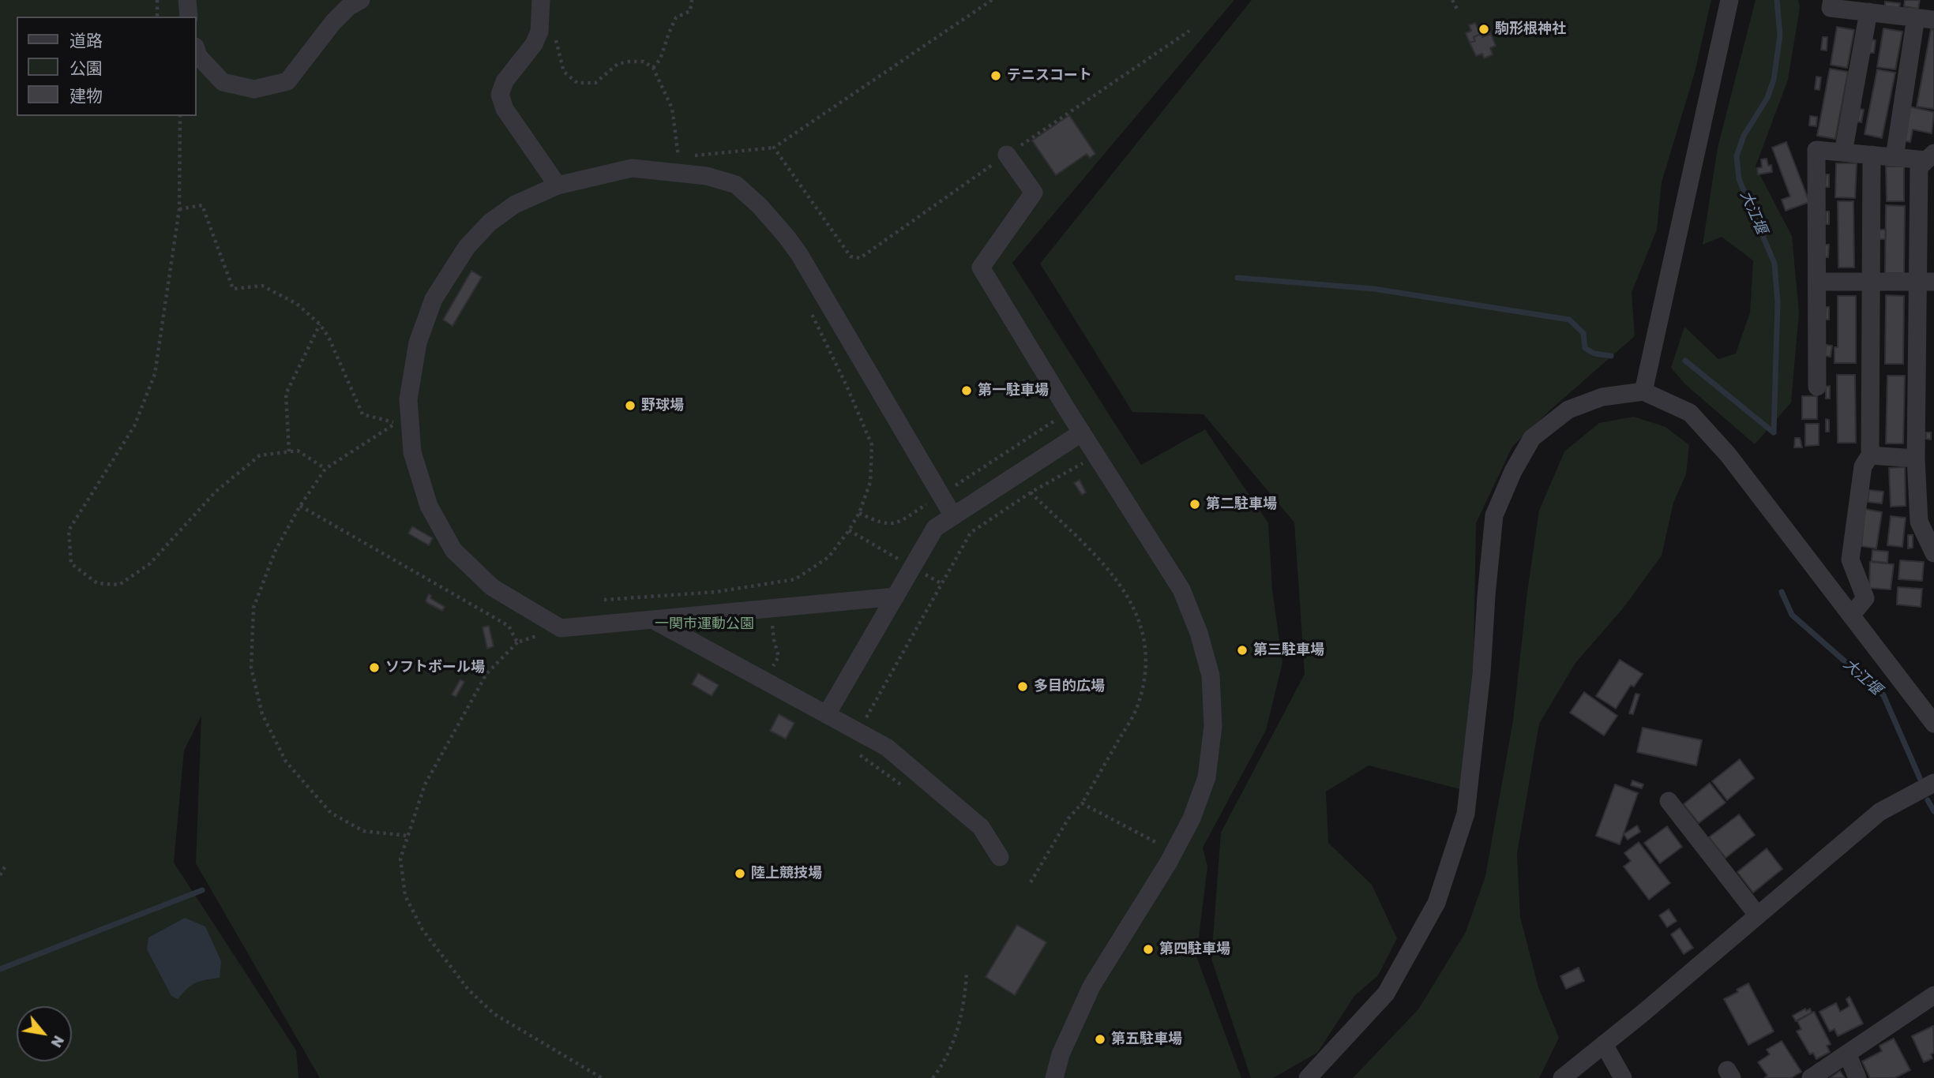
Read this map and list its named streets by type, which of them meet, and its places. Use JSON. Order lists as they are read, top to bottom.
{
  "water": ["大江堰"],
  "parks": ["一関市運動公園"],
  "places": [
    "駒形根神社",
    "テニスコート",
    "第一駐車場",
    "野球場",
    "第二駐車場",
    "第三駐車場",
    "ソフトボール場",
    "多目的広場",
    "陸上競技場",
    "第四駐車場",
    "第五駐車場"
  ],
  "legend": ["道路", "公園", "建物"],
  "north": "bottom right"
}
